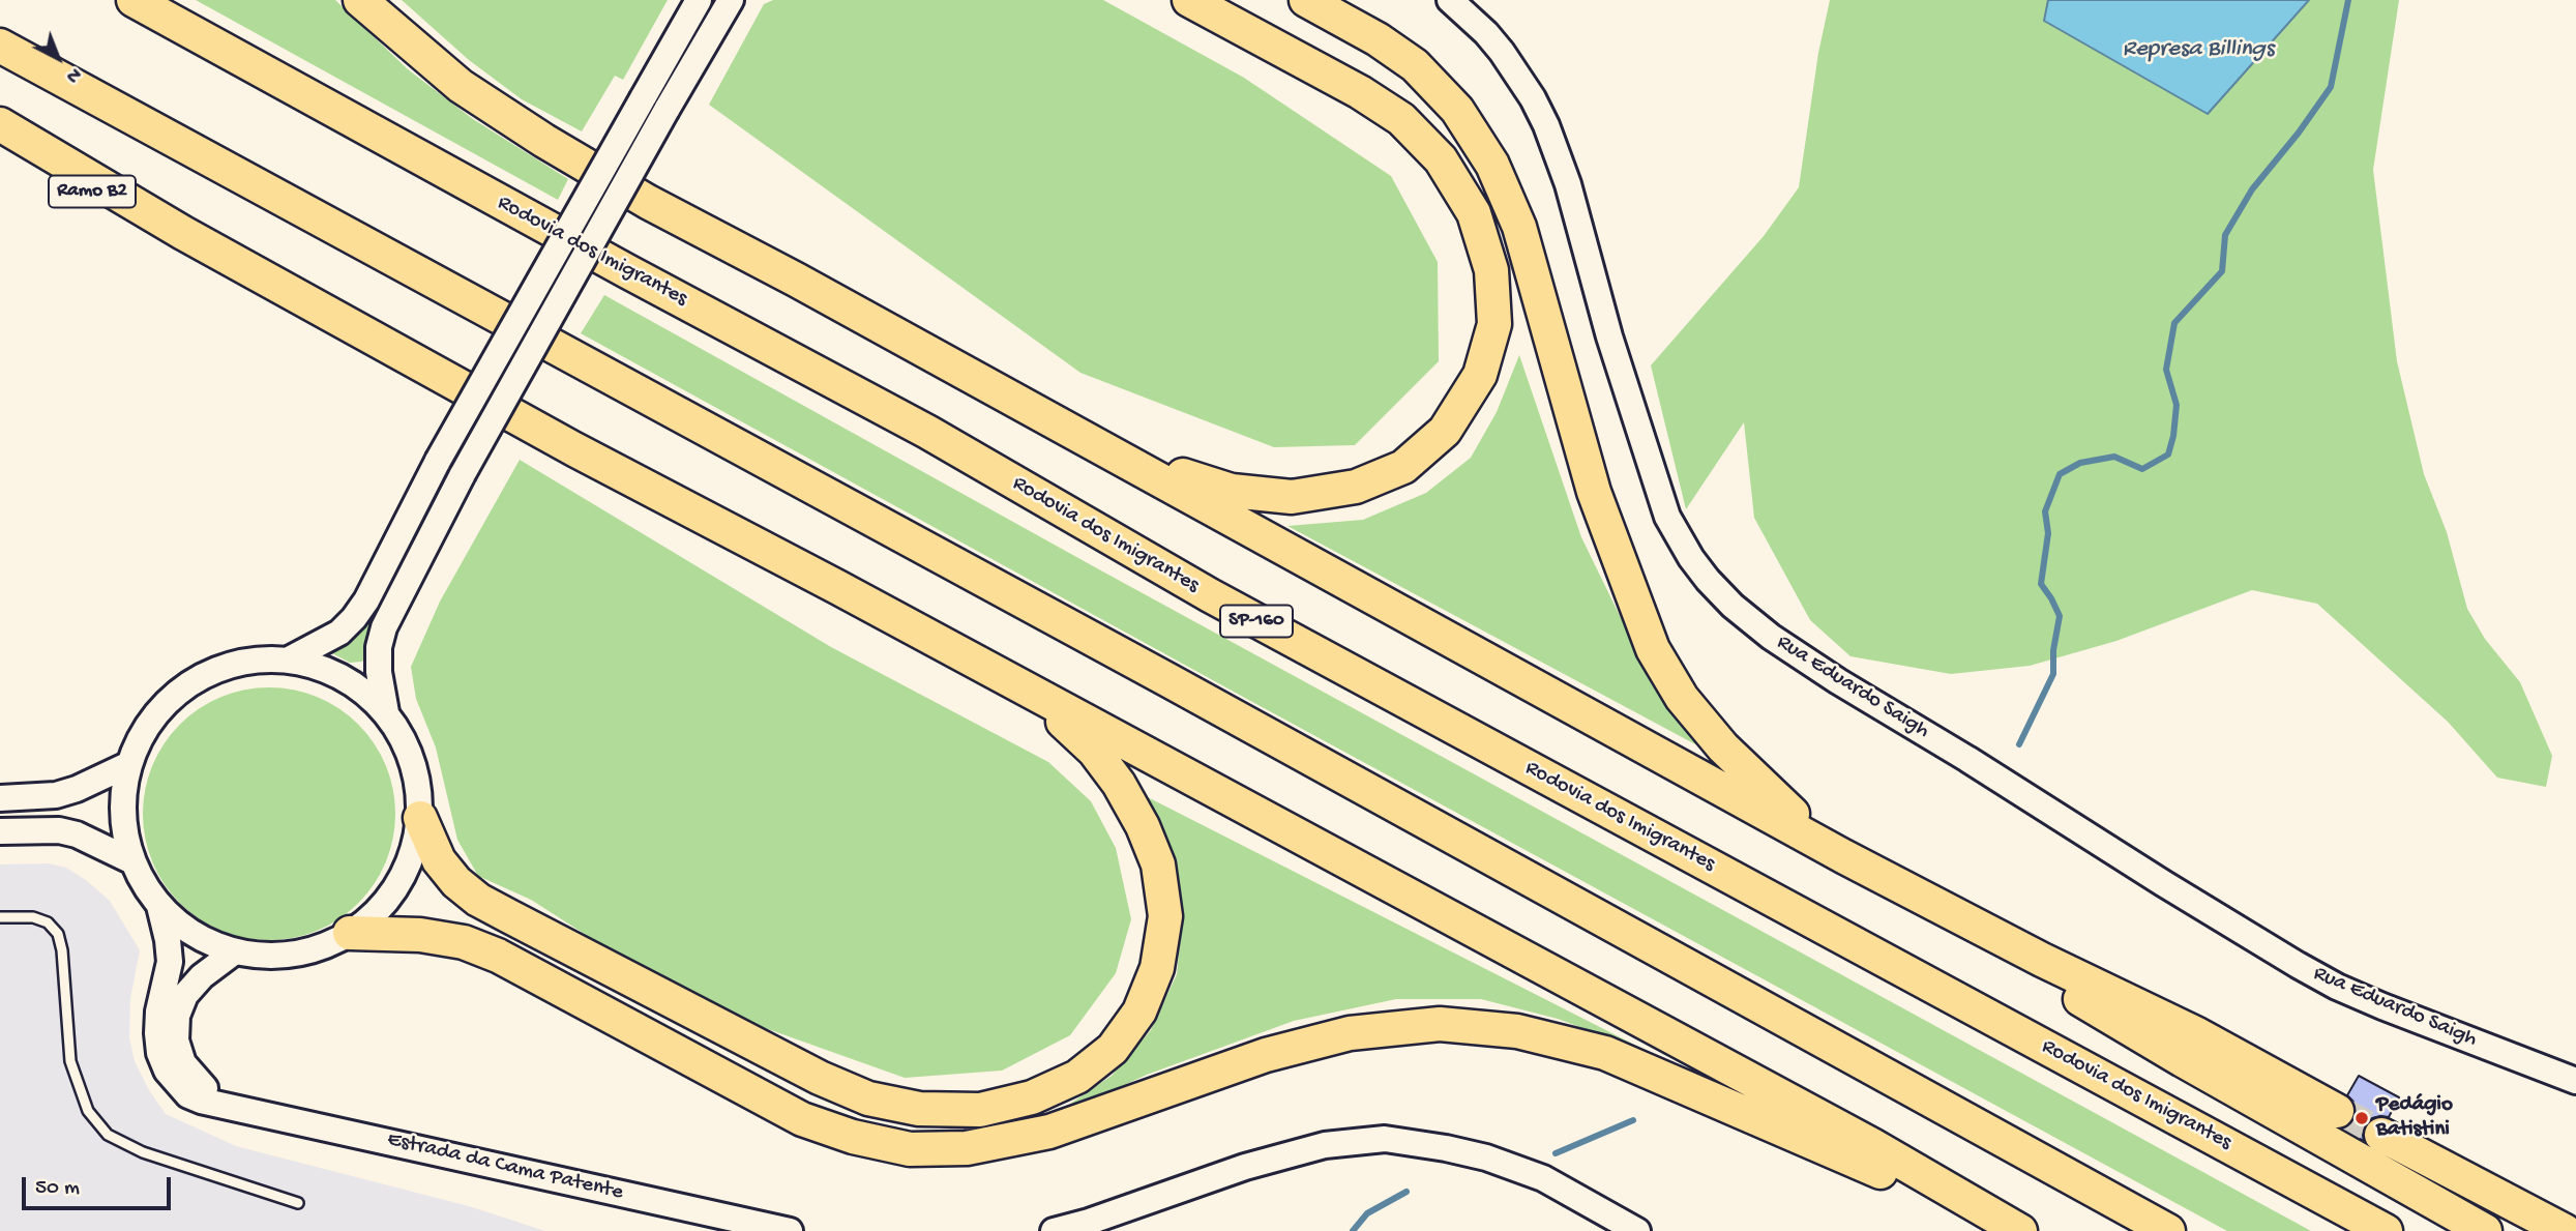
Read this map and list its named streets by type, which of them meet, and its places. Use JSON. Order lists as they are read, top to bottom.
{
  "streets": {
    "highway": ["Ramo B2", "Rodovia dos Imigrantes", "SP-160"],
    "street": ["Rua Eduardo Saigh", "Estrada da Cama Patente"]
  },
  "water": ["Represa Billings"],
  "places": ["Pedágio Batistini"],
  "scale_bar": "50 m",
  "north": "bottom right"
}
